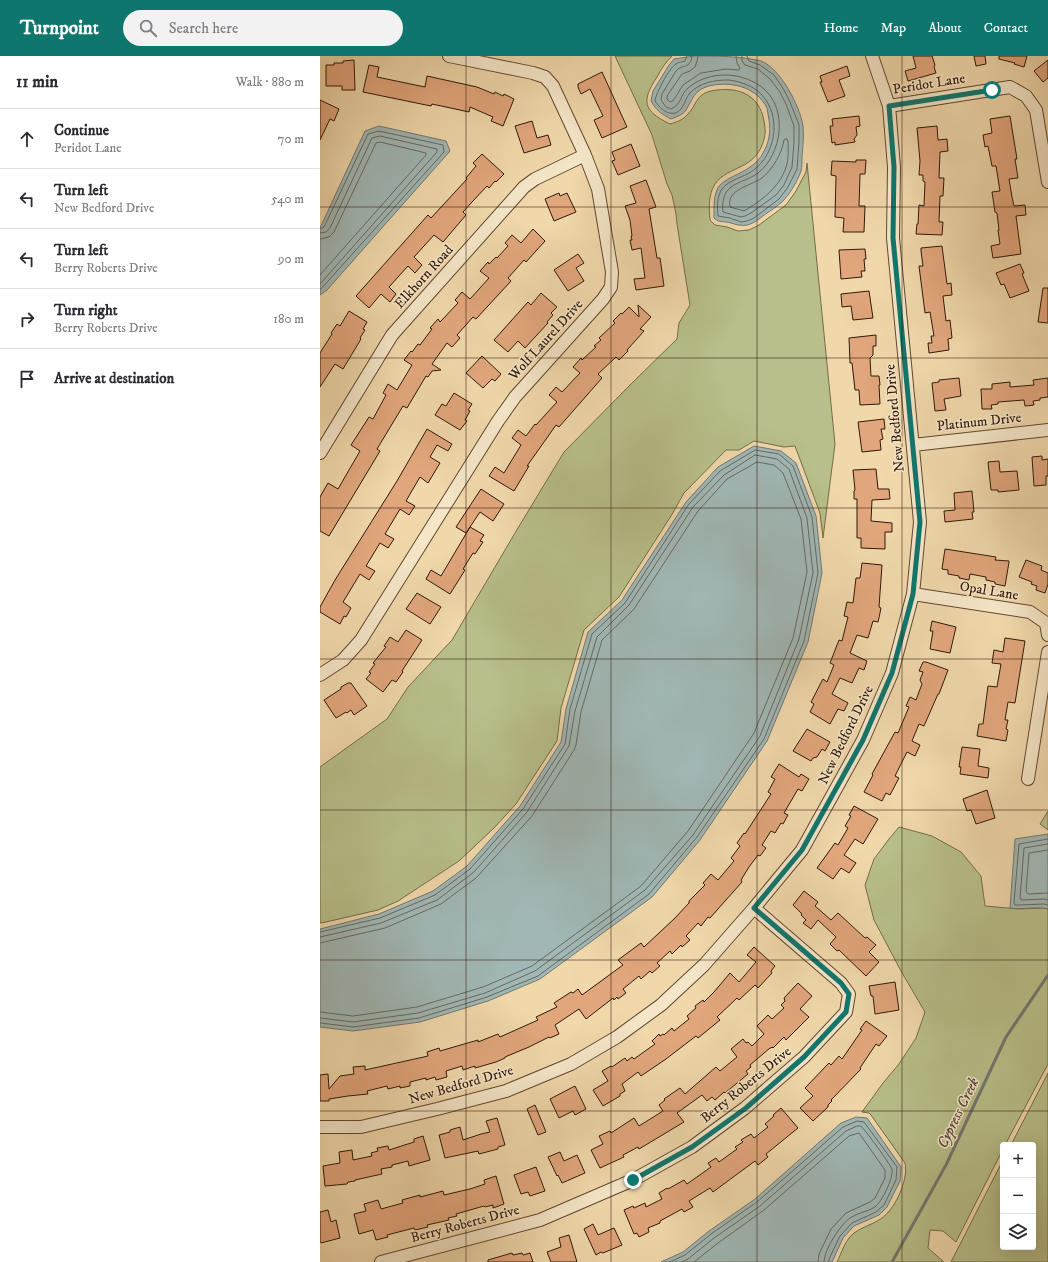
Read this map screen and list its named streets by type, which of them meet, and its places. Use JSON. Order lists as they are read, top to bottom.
{
  "streets": {
    "street": [
      "Peridot Lane",
      "Elkhorn Road",
      "Wolf Laurel Drive",
      "New Bedford Drive",
      "Platinum Drive",
      "Opal Lane",
      "Berry Roberts Drive"
    ]
  },
  "crossings": [
    ["Peridot Lane", "New Bedford Drive"],
    ["Elkhorn Road", "Wolf Laurel Drive"],
    ["New Bedford Drive", "Platinum Drive"],
    ["New Bedford Drive", "Opal Lane"],
    ["New Bedford Drive", "Berry Roberts Drive"]
  ],
  "water": ["Cypress Creek"],
  "page": {
    "header": "Turnpoint",
    "search": "Search here",
    "nav": [
      "Home",
      "Map",
      "About",
      "Contact"
    ],
    "heading": ["11 min", "Walk · 880 m"],
    "list": [
      ["Continue", "Peridot Lane", "70 m"],
      ["Turn left", "New Bedford Drive", "540 m"],
      ["Turn left", "Berry Roberts Drive", "90 m"],
      ["Turn right", "Berry Roberts Drive", "180 m"],
      "Arrive at destination"
    ],
    "map_buttons": ["+", "−"]
  }
}
